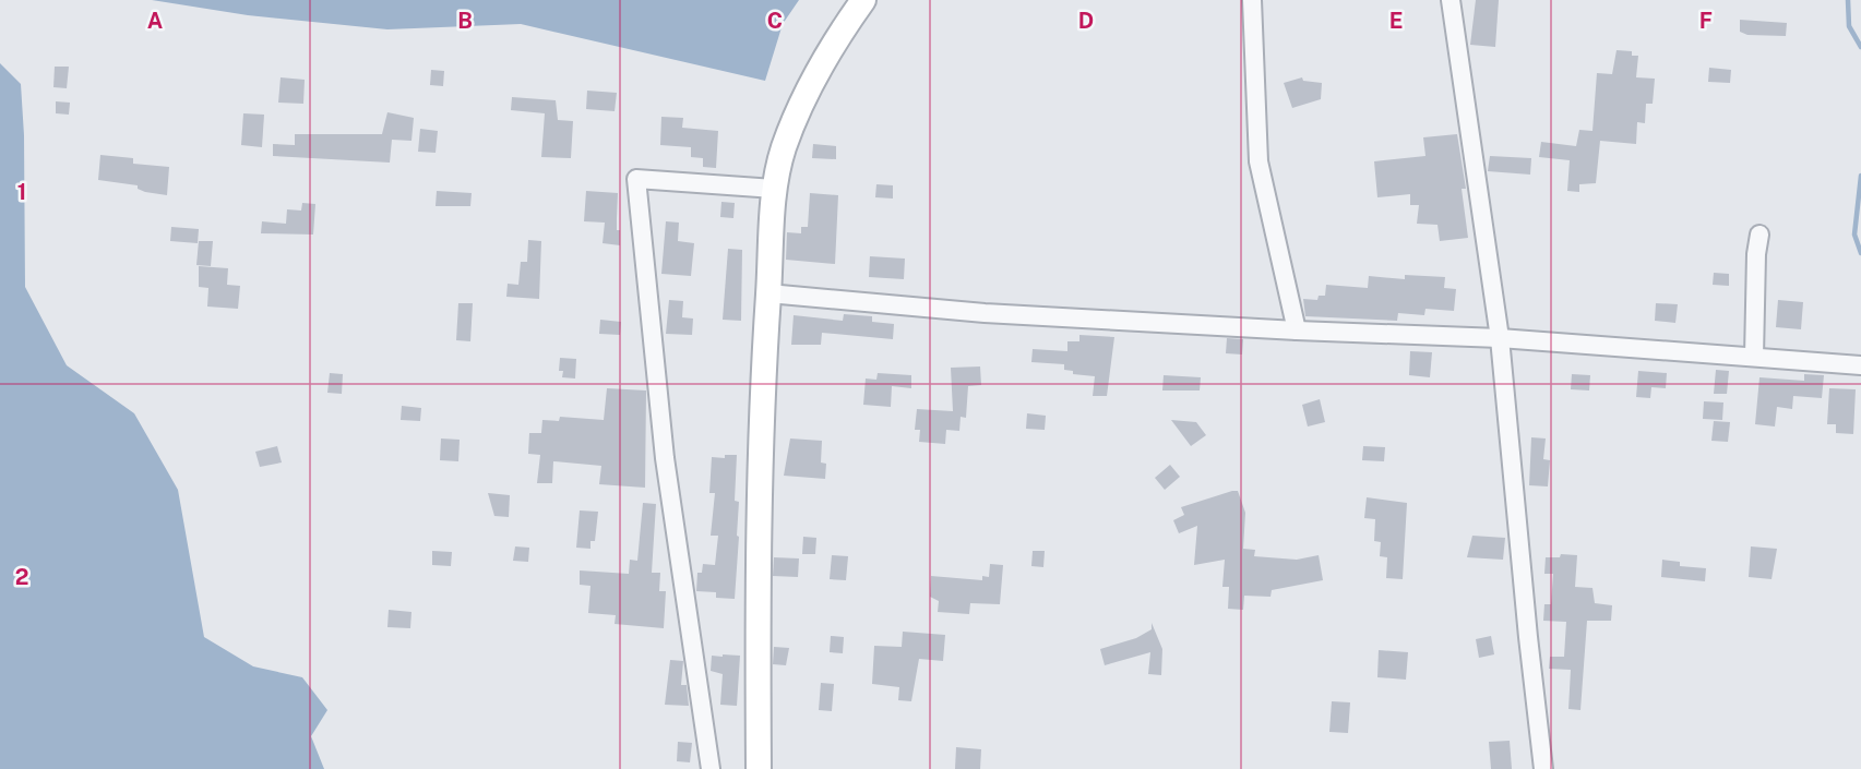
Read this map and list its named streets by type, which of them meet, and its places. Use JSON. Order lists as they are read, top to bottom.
{
  "grid": {
    "columns": [
      "A",
      "B",
      "C",
      "D",
      "E",
      "F"
    ],
    "rows": ["1", "2"]
  }
}
